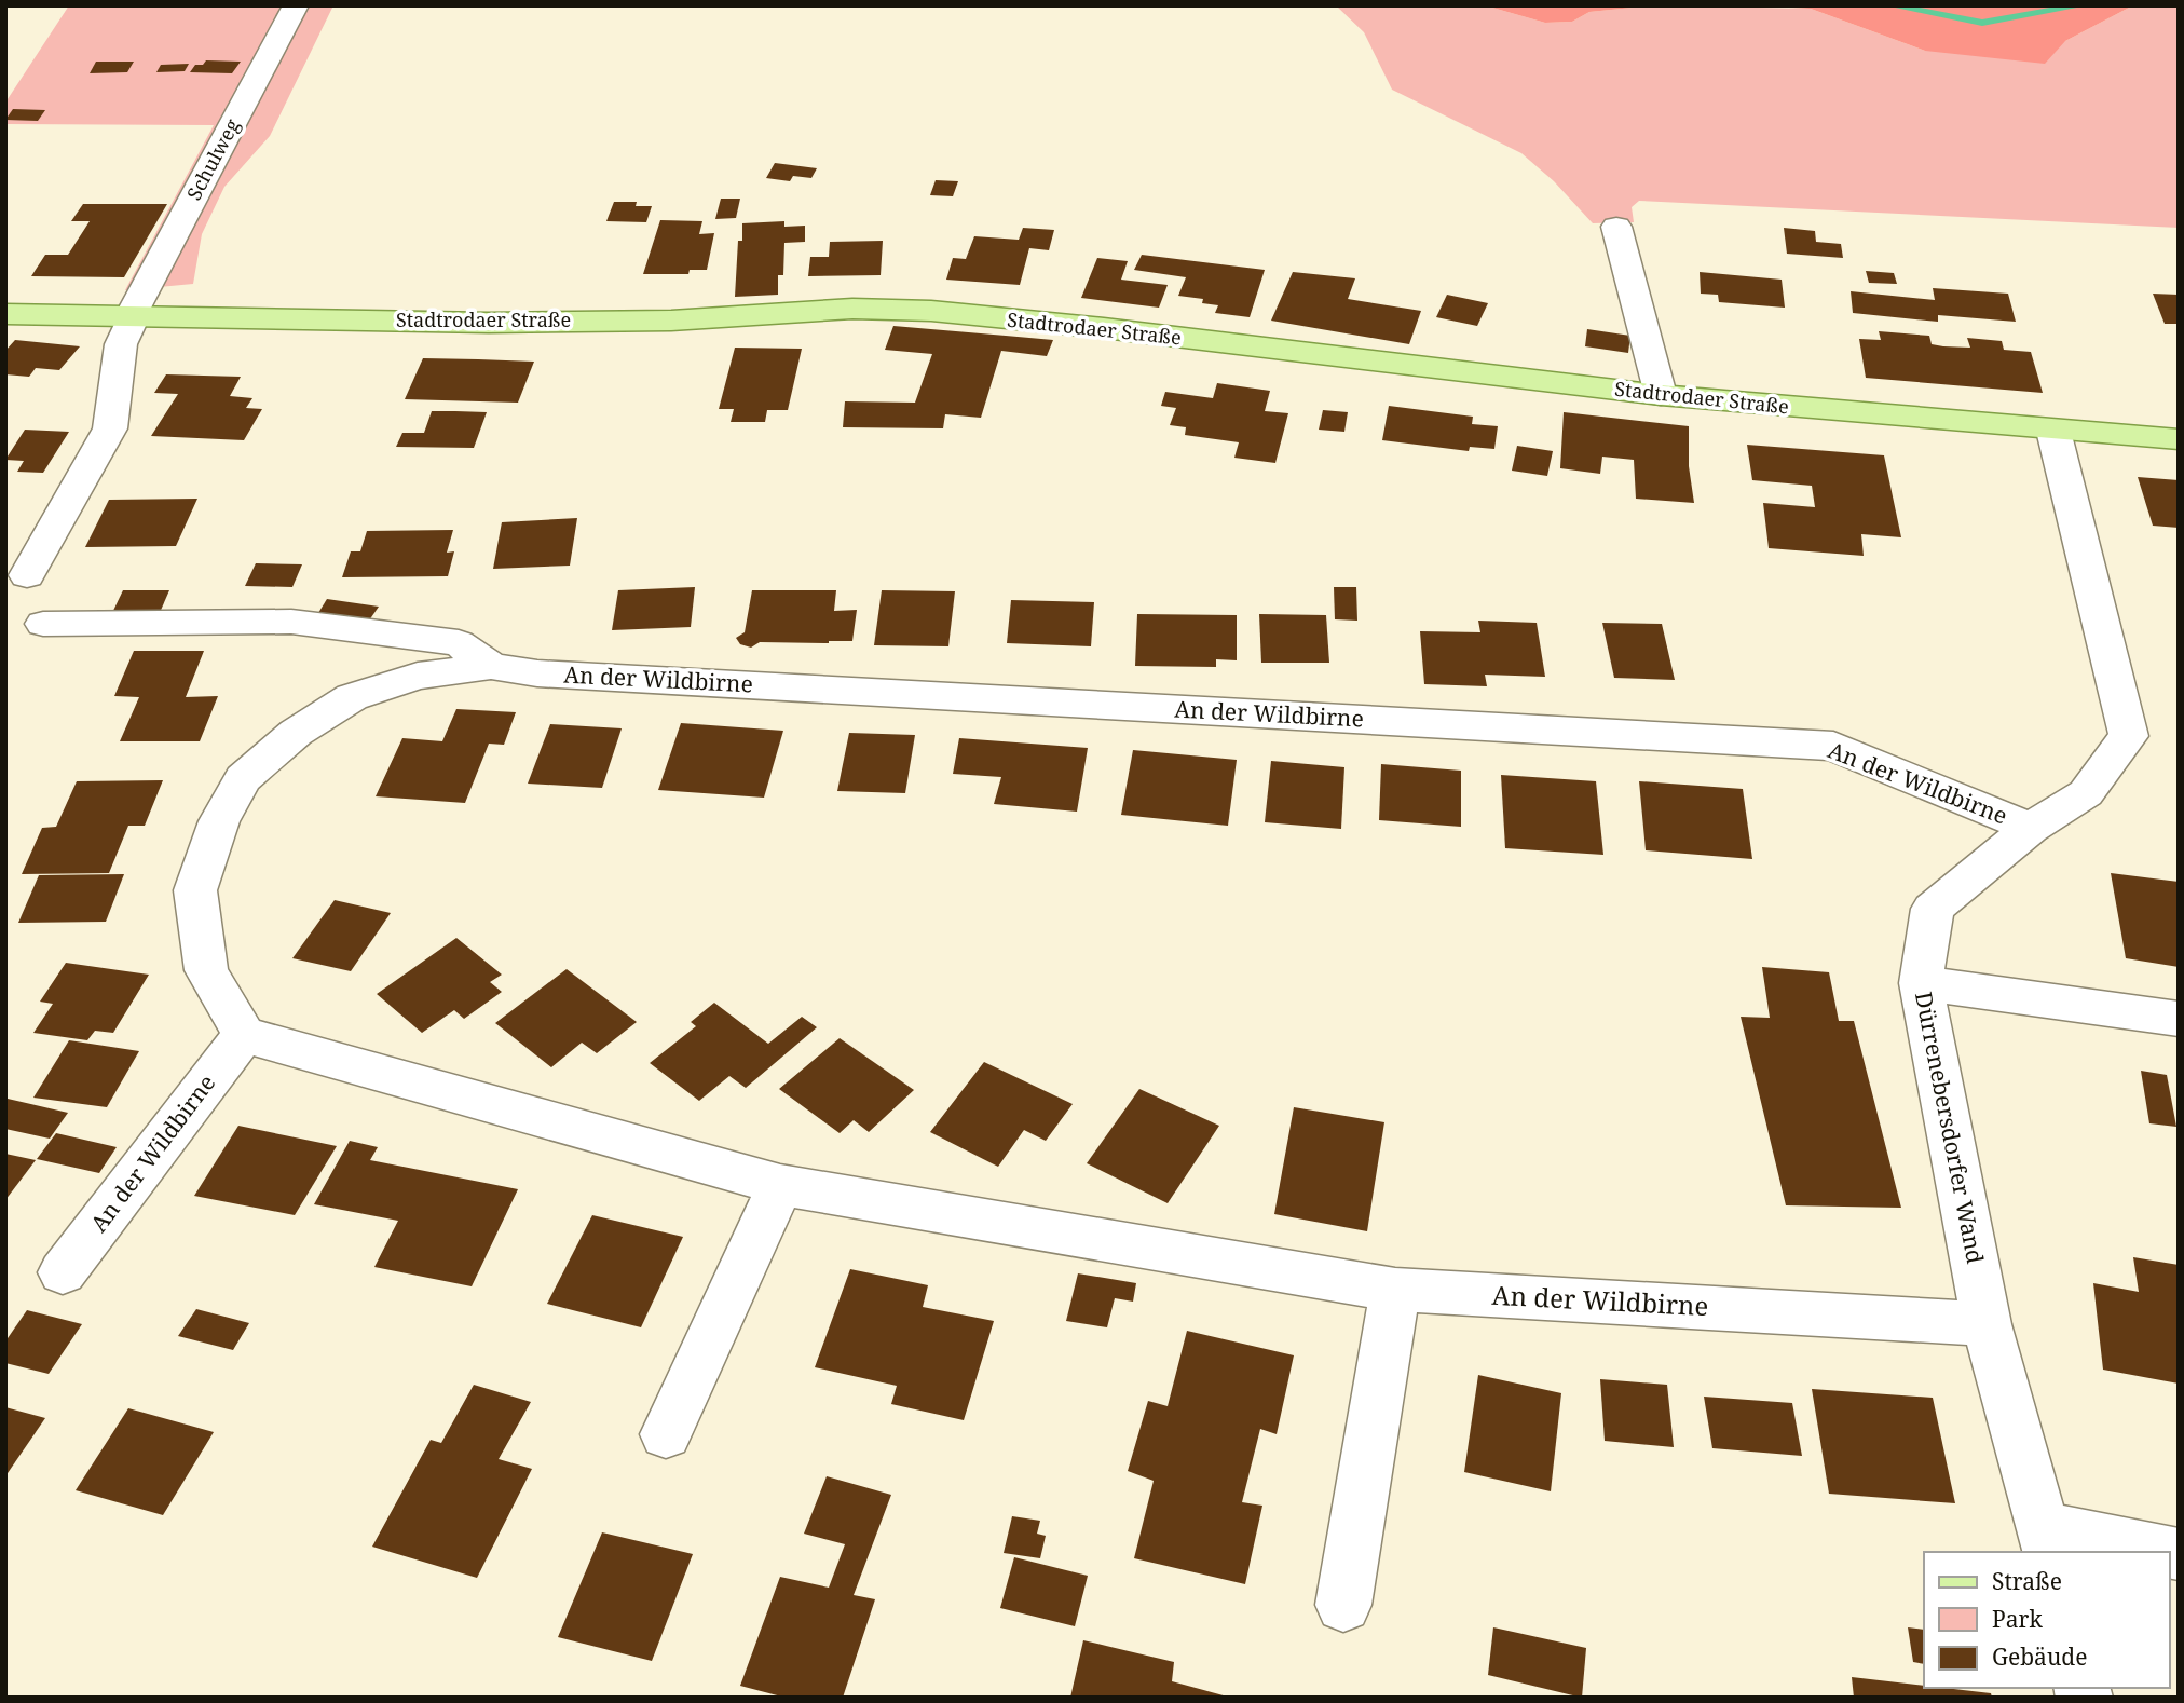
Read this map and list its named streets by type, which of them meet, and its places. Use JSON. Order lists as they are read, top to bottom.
{
  "streets": {
    "main road": ["Stadtrodaer Straße"],
    "street": ["Schulweg", "An der Wildbirne", "Dürrenebersdorfer Wand"]
  },
  "crossings": [
    ["Schulweg", "Stadtrodaer Straße"],
    ["Stadtrodaer Straße", "Dürrenebersdorfer Wand"],
    ["An der Wildbirne", "Dürrenebersdorfer Wand"]
  ],
  "legend": ["Straße", "Park", "Gebäude"]
}
